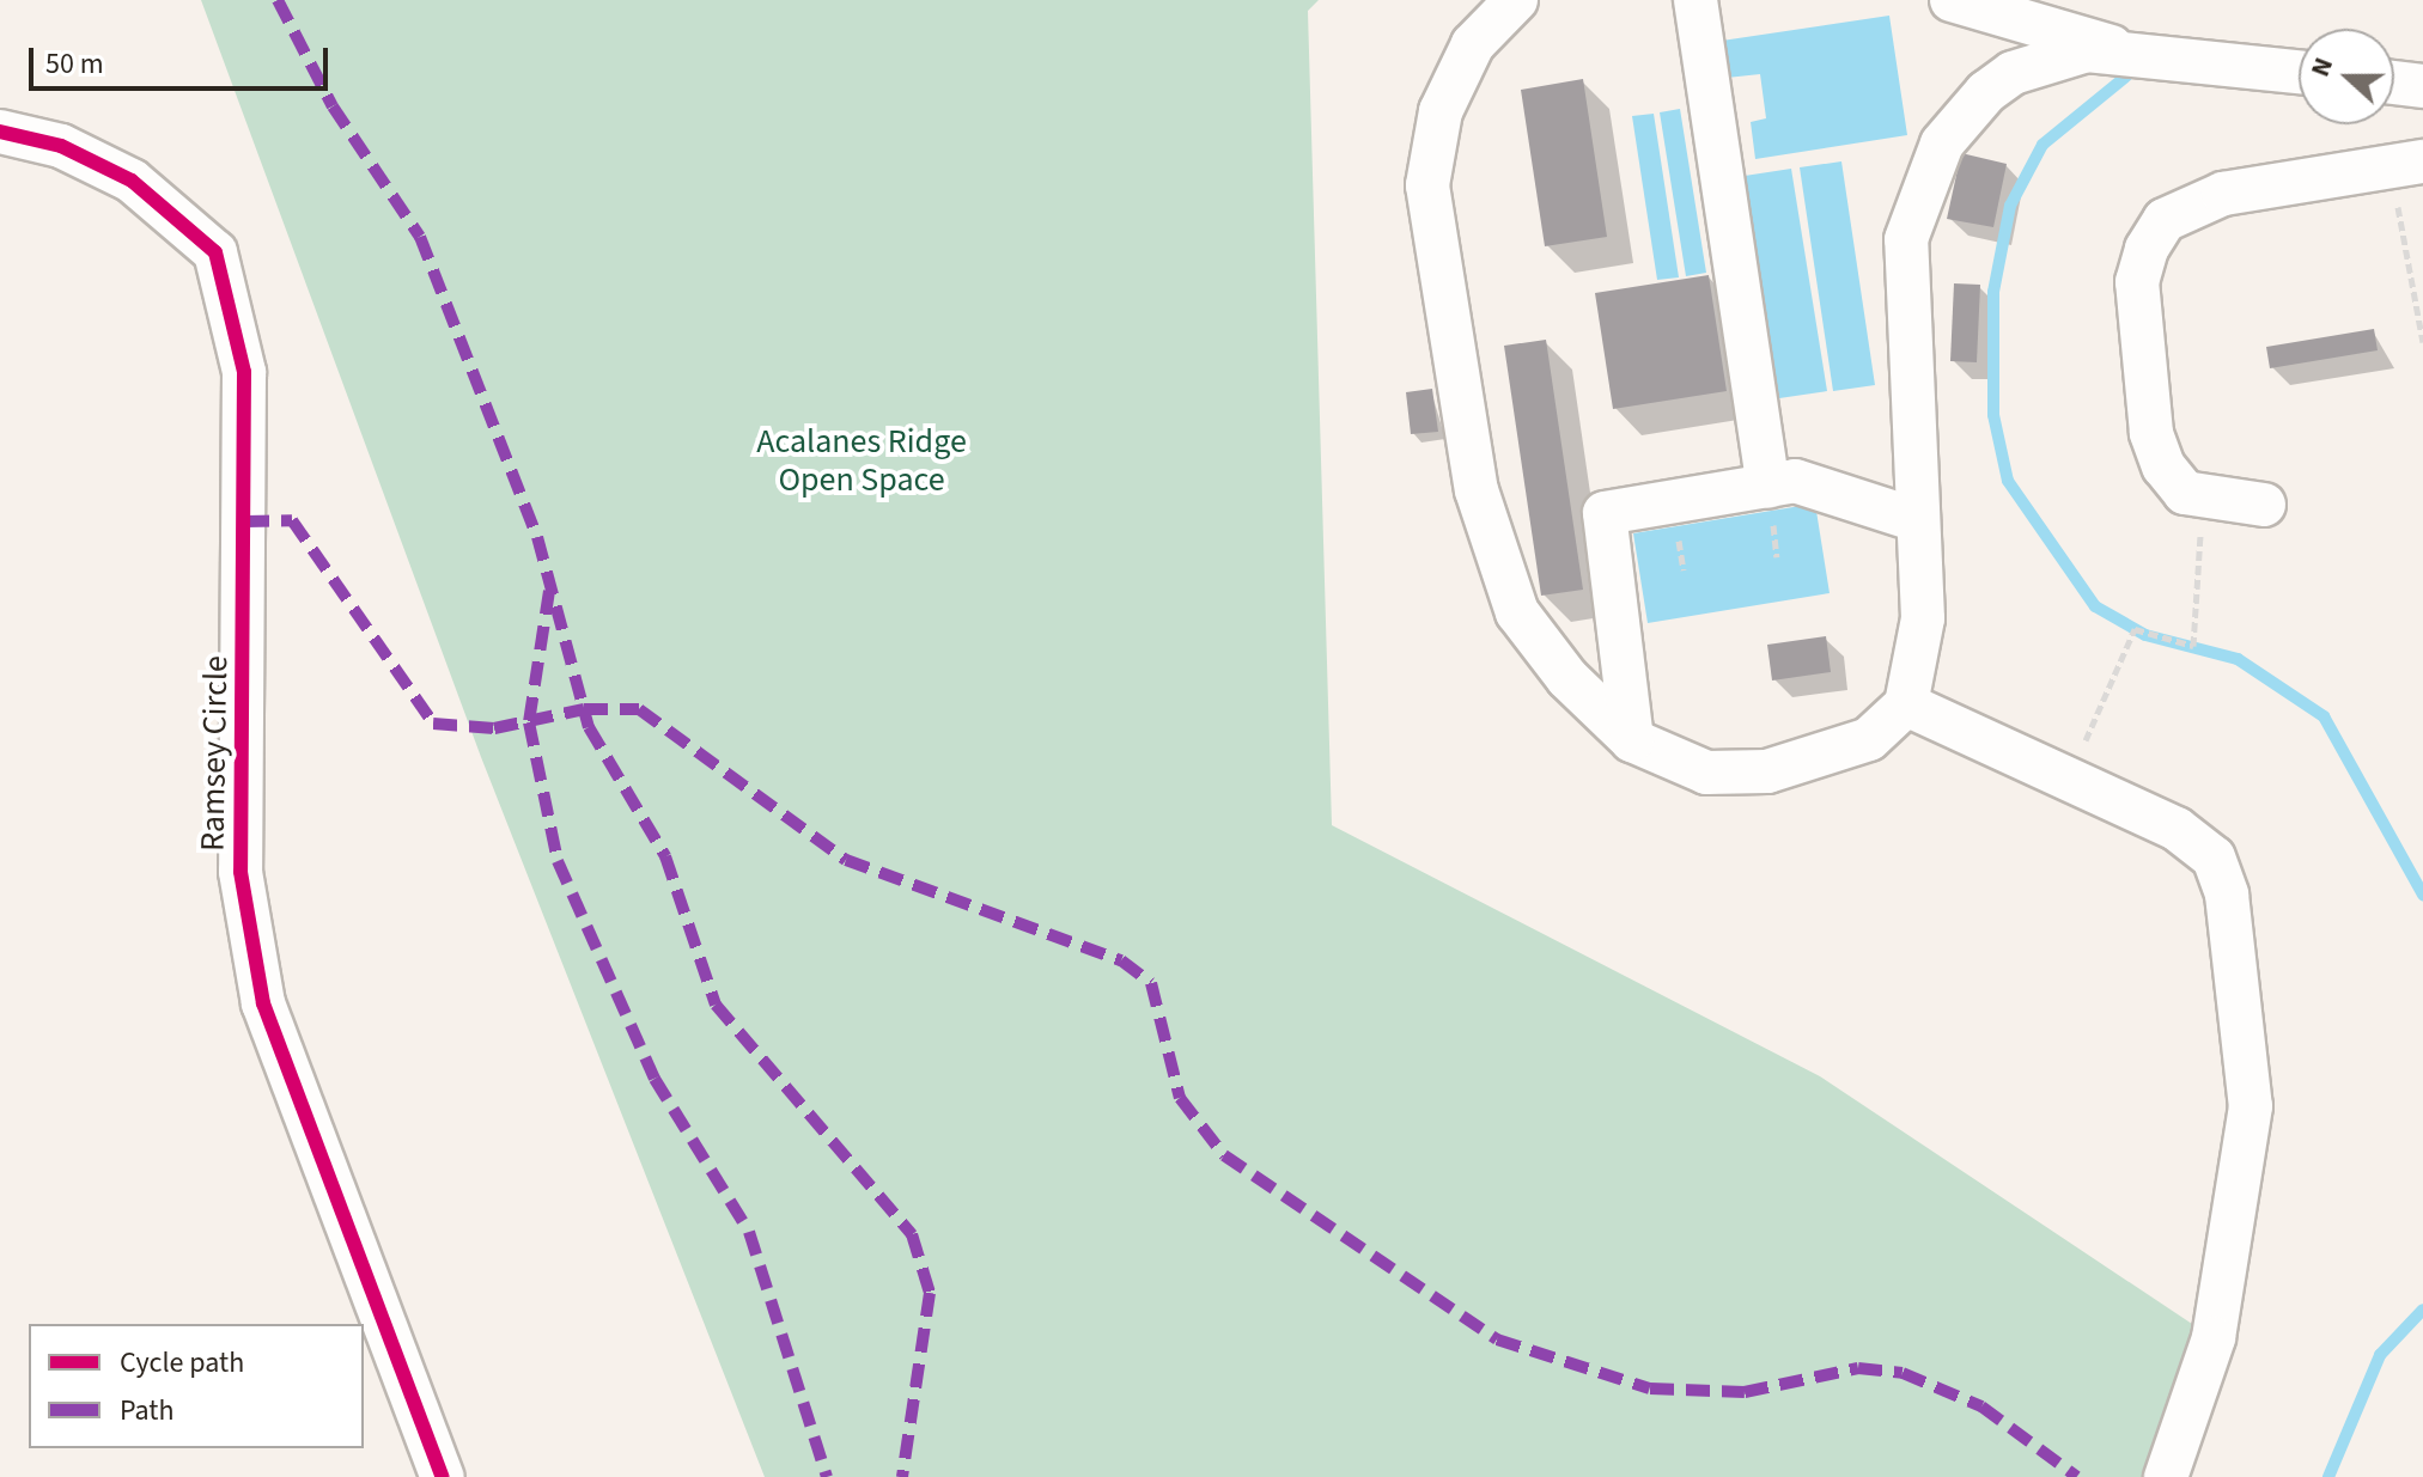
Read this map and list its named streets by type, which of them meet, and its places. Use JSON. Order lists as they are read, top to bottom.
{
  "streets": {
    "street": ["Ramsey Circle"]
  },
  "parks": ["Acalanes Ridge Open Space"],
  "legend": ["Cycle path", "Path"],
  "scale_bar": "50 m",
  "north": "left"
}
